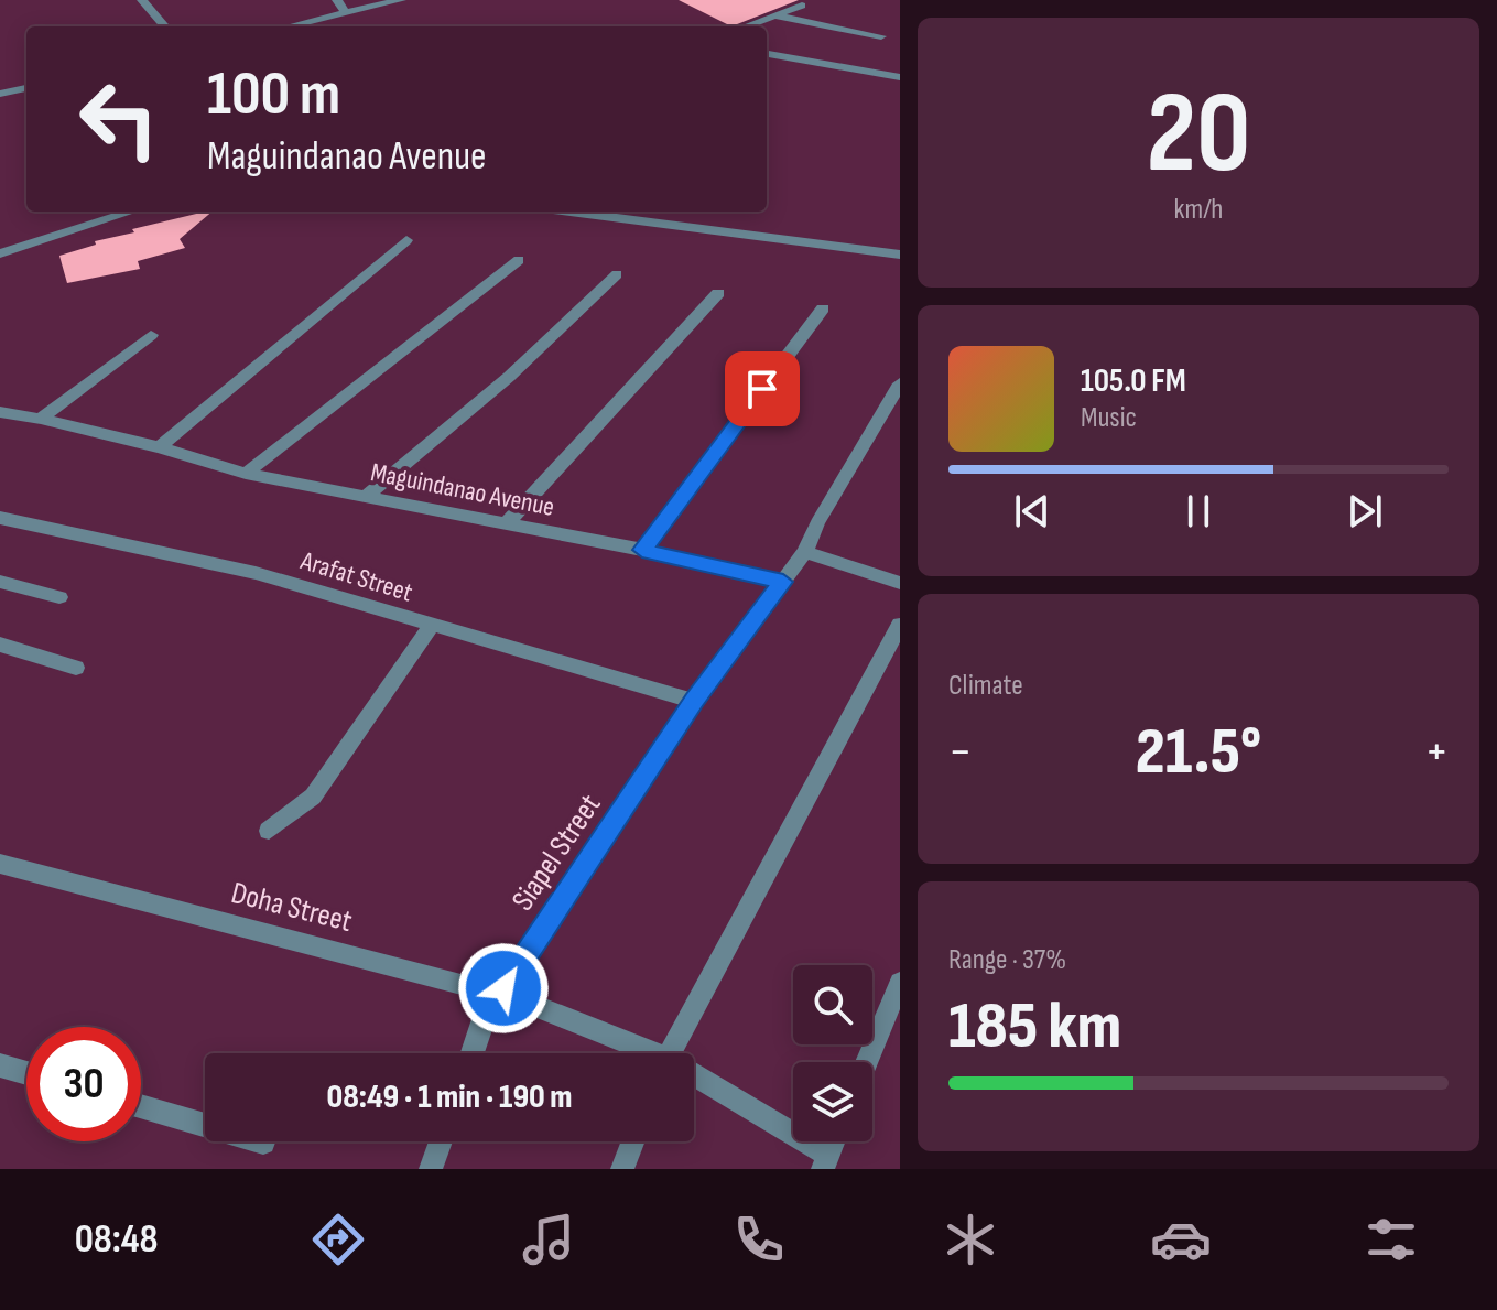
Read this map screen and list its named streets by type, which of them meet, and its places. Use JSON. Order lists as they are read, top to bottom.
{
  "streets": {
    "street": [
      "Maguindanao Avenue",
      "Arafat Street",
      "Siapel Street",
      "Doha Street"
    ]
  },
  "crossings": [
    ["Maguindanao Avenue", "Siapel Street"],
    ["Arafat Street", "Siapel Street"]
  ],
  "page": {
    "tile": [
      ["20", "km/h"],
      "Climate",
      ["Range · 37%", "185 km"]
    ],
    "turn": ["100 m", "Maguindanao Avenue"],
    "song": ["105.0 FM", "Music"],
    "heat": ["−", "21.5°", "+"],
    "limit": "30",
    "trip": "08:49 · 1 min · 190 m",
    "tabs": "08:48"
  }
}
